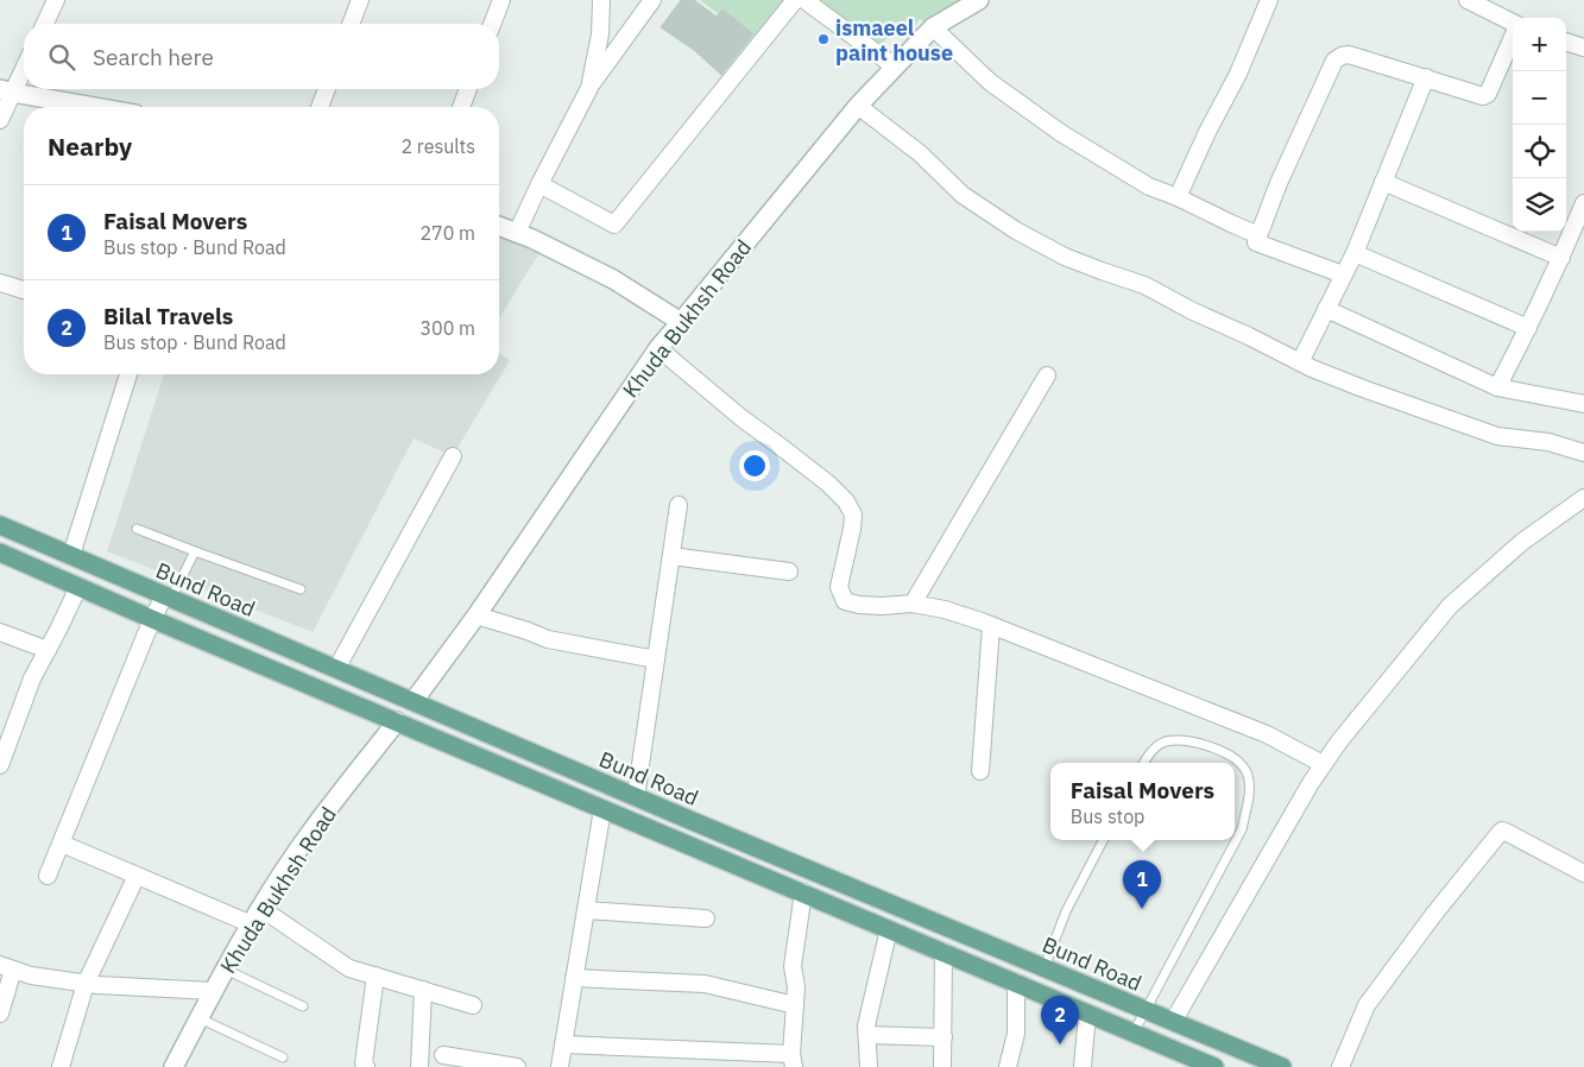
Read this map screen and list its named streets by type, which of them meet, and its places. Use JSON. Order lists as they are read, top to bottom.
{
  "streets": {
    "main road": ["Bund Road"],
    "street": ["Khuda Bukhsh Road"]
  },
  "crossings": [
    ["Khuda Bukhsh Road", "Bund Road"]
  ],
  "places": ["ismaeel paint house"],
  "page": {
    "map_buttons": ["+", "−"],
    "search": "Search here",
    "heading": ["Nearby", "2 results"],
    "list": [
      {
        "mark": "1",
        "name": "Faisal Movers",
        "note": "Bus stop · Bund Road",
        "value": "270 m"
      },
      {
        "mark": "2",
        "name": "Bilal Travels",
        "note": "Bus stop · Bund Road",
        "value": "300 m"
      }
    ],
    "popup": ["Faisal Movers", "Bus stop"],
    "pins": ["1", "2"]
  }
}
